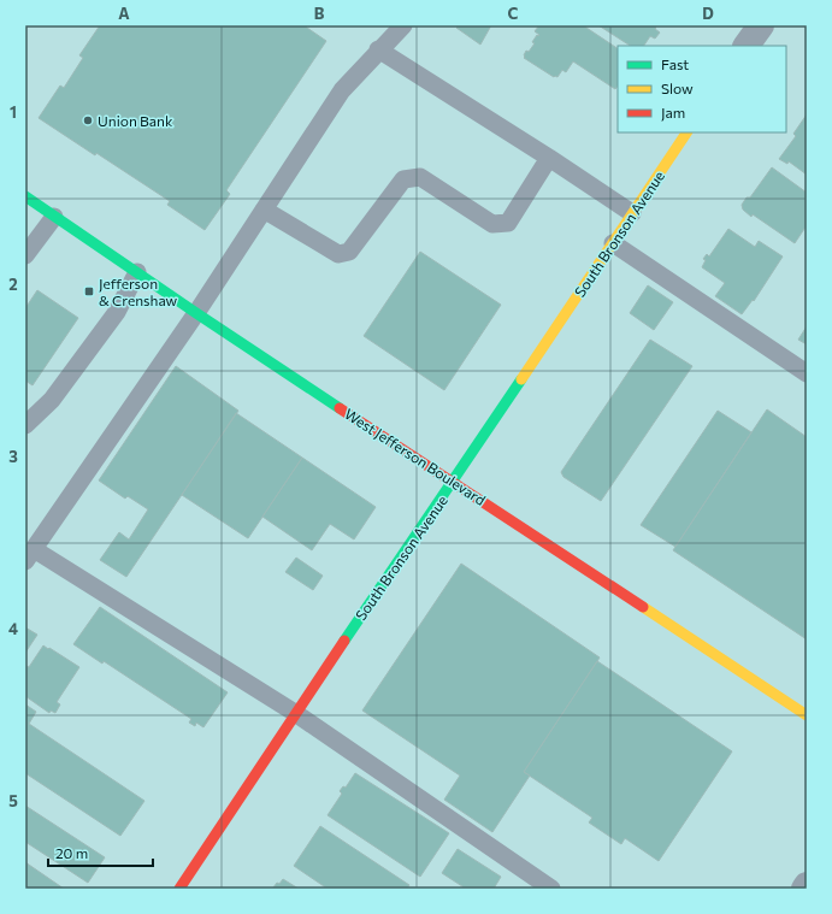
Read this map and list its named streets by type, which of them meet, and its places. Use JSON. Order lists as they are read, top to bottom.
{
  "streets": {
    "main road": ["South Bronson Avenue", "West Jefferson Boulevard"]
  },
  "crossings": [
    ["South Bronson Avenue", "West Jefferson Boulevard"]
  ],
  "places": {
    "other": ["Union Bank"],
    "transit": ["Jefferson & Crenshaw"]
  },
  "legend": ["Fast", "Slow", "Jam"],
  "scale_bar": "20 m",
  "grid": {
    "columns": [
      "A",
      "B",
      "C",
      "D"
    ],
    "rows": [
      "1",
      "2",
      "3",
      "4",
      "5"
    ]
  }
}
